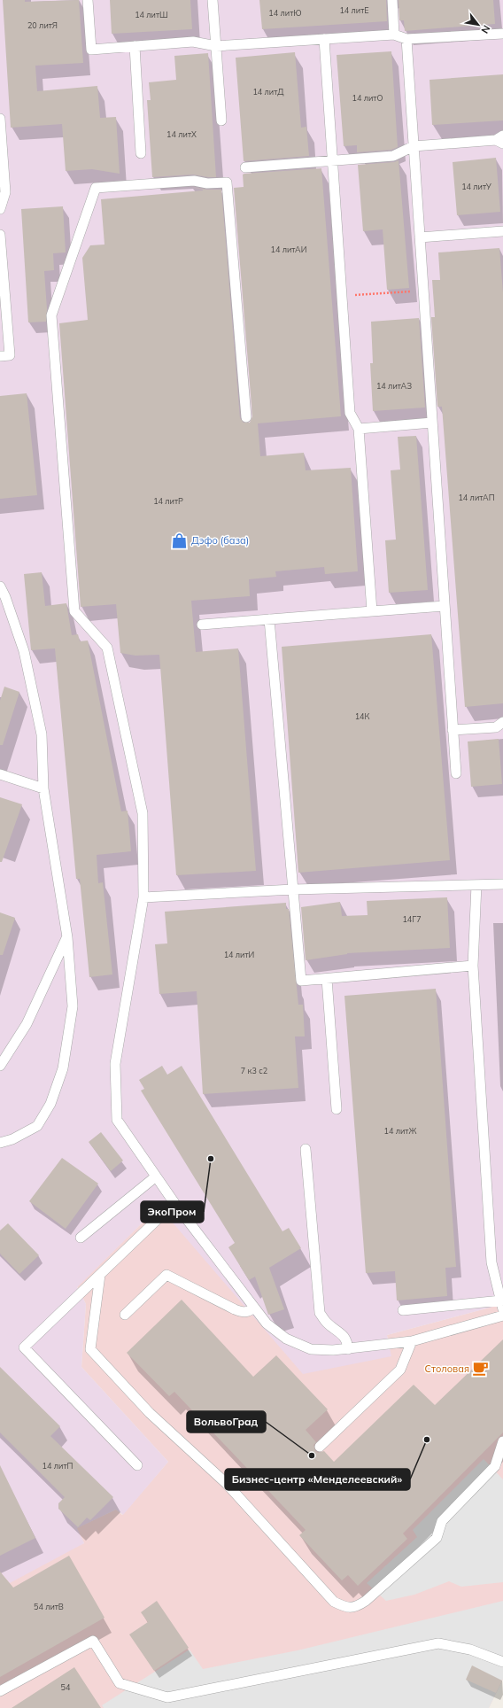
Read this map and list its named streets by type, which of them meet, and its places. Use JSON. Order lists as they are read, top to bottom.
{
  "places": {
    "shop": ["Дэфо (база)"],
    "other": ["ЭкоПром", "Бизнес-центр «Менделеевский»", "ВольвоГрад"],
    "cafe": ["Столовая"]
  },
  "house_numbers": [
    "14 литЕ",
    "14 литЮ",
    "14 литШ",
    "20 литЯ",
    "14 литД",
    "14 литО",
    "14 литХ",
    "14 литУ",
    "14 литАИ",
    "14 литАЗ",
    "14 литАП",
    "14 литР",
    "14К",
    "14Г7",
    "14 литИ",
    "7 к3 с2",
    "14 литЖ",
    "14 литП",
    "54 литВ",
    "54"
  ],
  "north": "bottom right"
}
